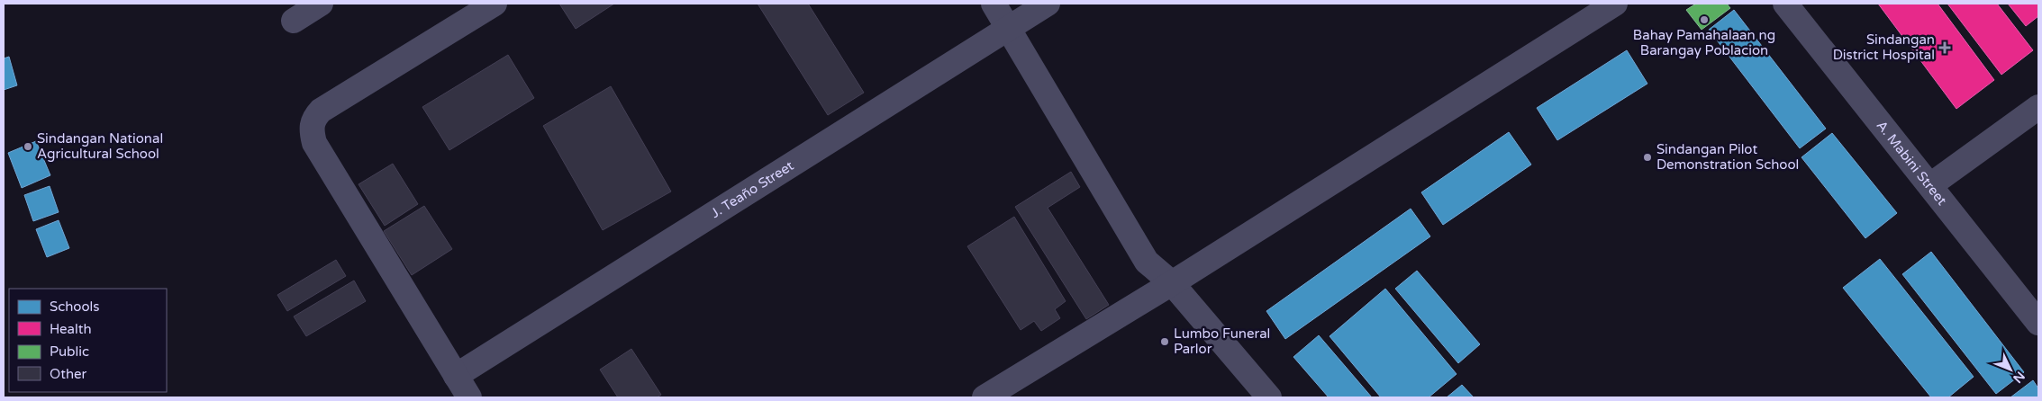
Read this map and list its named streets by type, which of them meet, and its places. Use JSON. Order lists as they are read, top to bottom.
{
  "streets": {
    "street": ["A. Mabini Street", "J. Teaño Street"]
  },
  "places": {
    "other": [
      "Bahay Pamahalaan ng Barangay Poblacion",
      "Sindangan National Agricultural School",
      "Sindangan Pilot Demonstration School",
      "Lumbo Funeral Parlor"
    ],
    "health": ["Sindangan District Hospital"]
  },
  "legend": [
    "Schools",
    "Health",
    "Public",
    "Other"
  ],
  "north": "bottom right"
}
